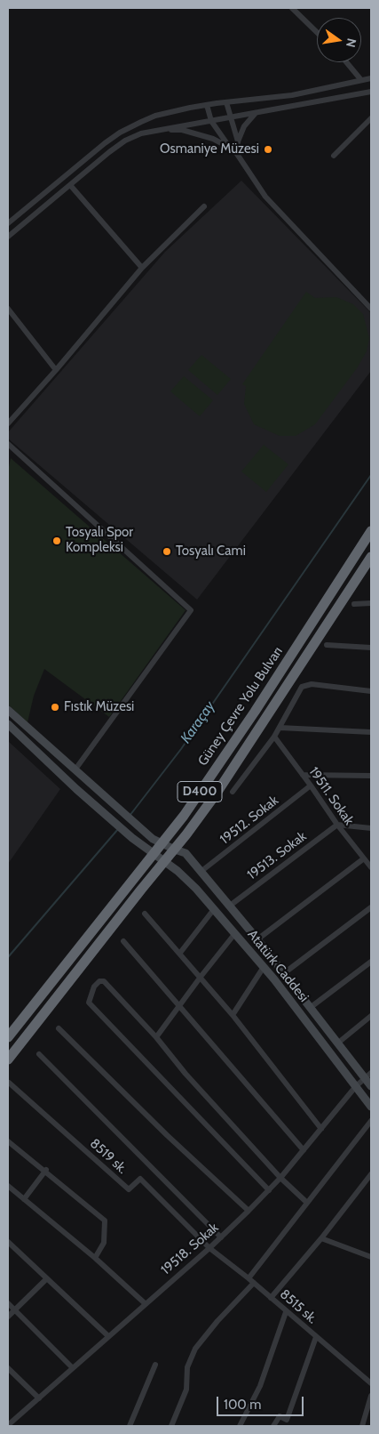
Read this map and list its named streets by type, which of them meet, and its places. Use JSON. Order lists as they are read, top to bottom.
{
  "streets": {
    "highway": ["Güney Çevre Yolu Bulvarı", "D400"],
    "street": [
      "19511. Sokak",
      "19512. Sokak",
      "19513. Sokak",
      "Atatürk Caddesi",
      "8519 sk.",
      "19518. Sokak",
      "8515 sk."
    ]
  },
  "crossings": [
    ["Güney Çevre Yolu Bulvarı", "Atatürk Caddesi"],
    ["19511. Sokak", "19512. Sokak"],
    ["19511. Sokak", "19513. Sokak"],
    ["19512. Sokak", "Atatürk Caddesi"],
    ["19513. Sokak", "Atatürk Caddesi"],
    ["Atatürk Caddesi", "19518. Sokak"],
    ["8519 sk.", "19518. Sokak"],
    ["8519 sk.", "8515 sk."],
    ["19518. Sokak", "8515 sk."]
  ],
  "water": ["Karaçay"],
  "places": [
    "Osmaniye Müzesi",
    "Tosyalı Spor Kompleksi",
    "Tosyalı Cami",
    "Fıstık Müzesi"
  ],
  "scale_bar": "100 m",
  "north": "right"
}
